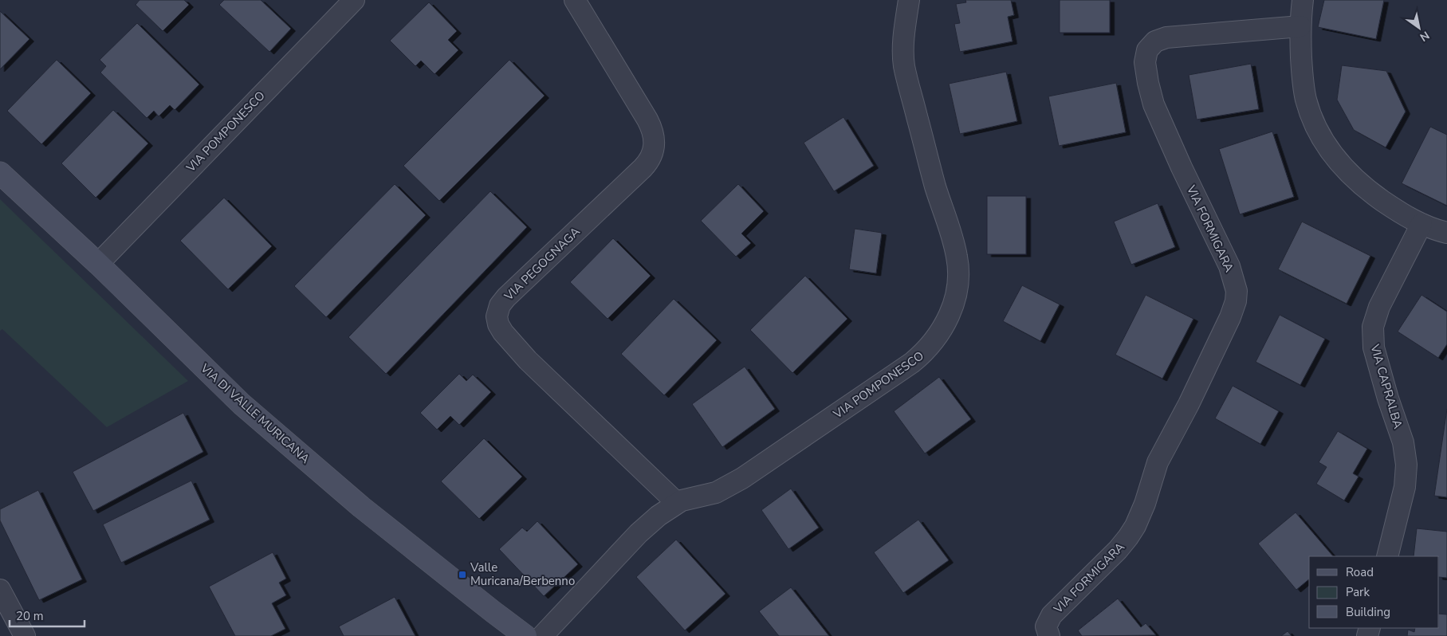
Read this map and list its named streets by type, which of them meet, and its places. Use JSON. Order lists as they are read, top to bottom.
{
  "streets": {
    "street": [
      "VIA POMPONESCO",
      "VIA FORMIGARA",
      "VIA PEGOGNAGA",
      "VIA CAPRALBA",
      "VIA DI VALLE MURICANA"
    ]
  },
  "crossings": [
    ["VIA POMPONESCO", "VIA PEGOGNAGA"],
    ["VIA POMPONESCO", "VIA DI VALLE MURICANA"]
  ],
  "places": {
    "transit": ["Valle Muricana/Berbenno"]
  },
  "legend": ["Road", "Park", "Building"],
  "scale_bar": "20 m",
  "north": "bottom right"
}
